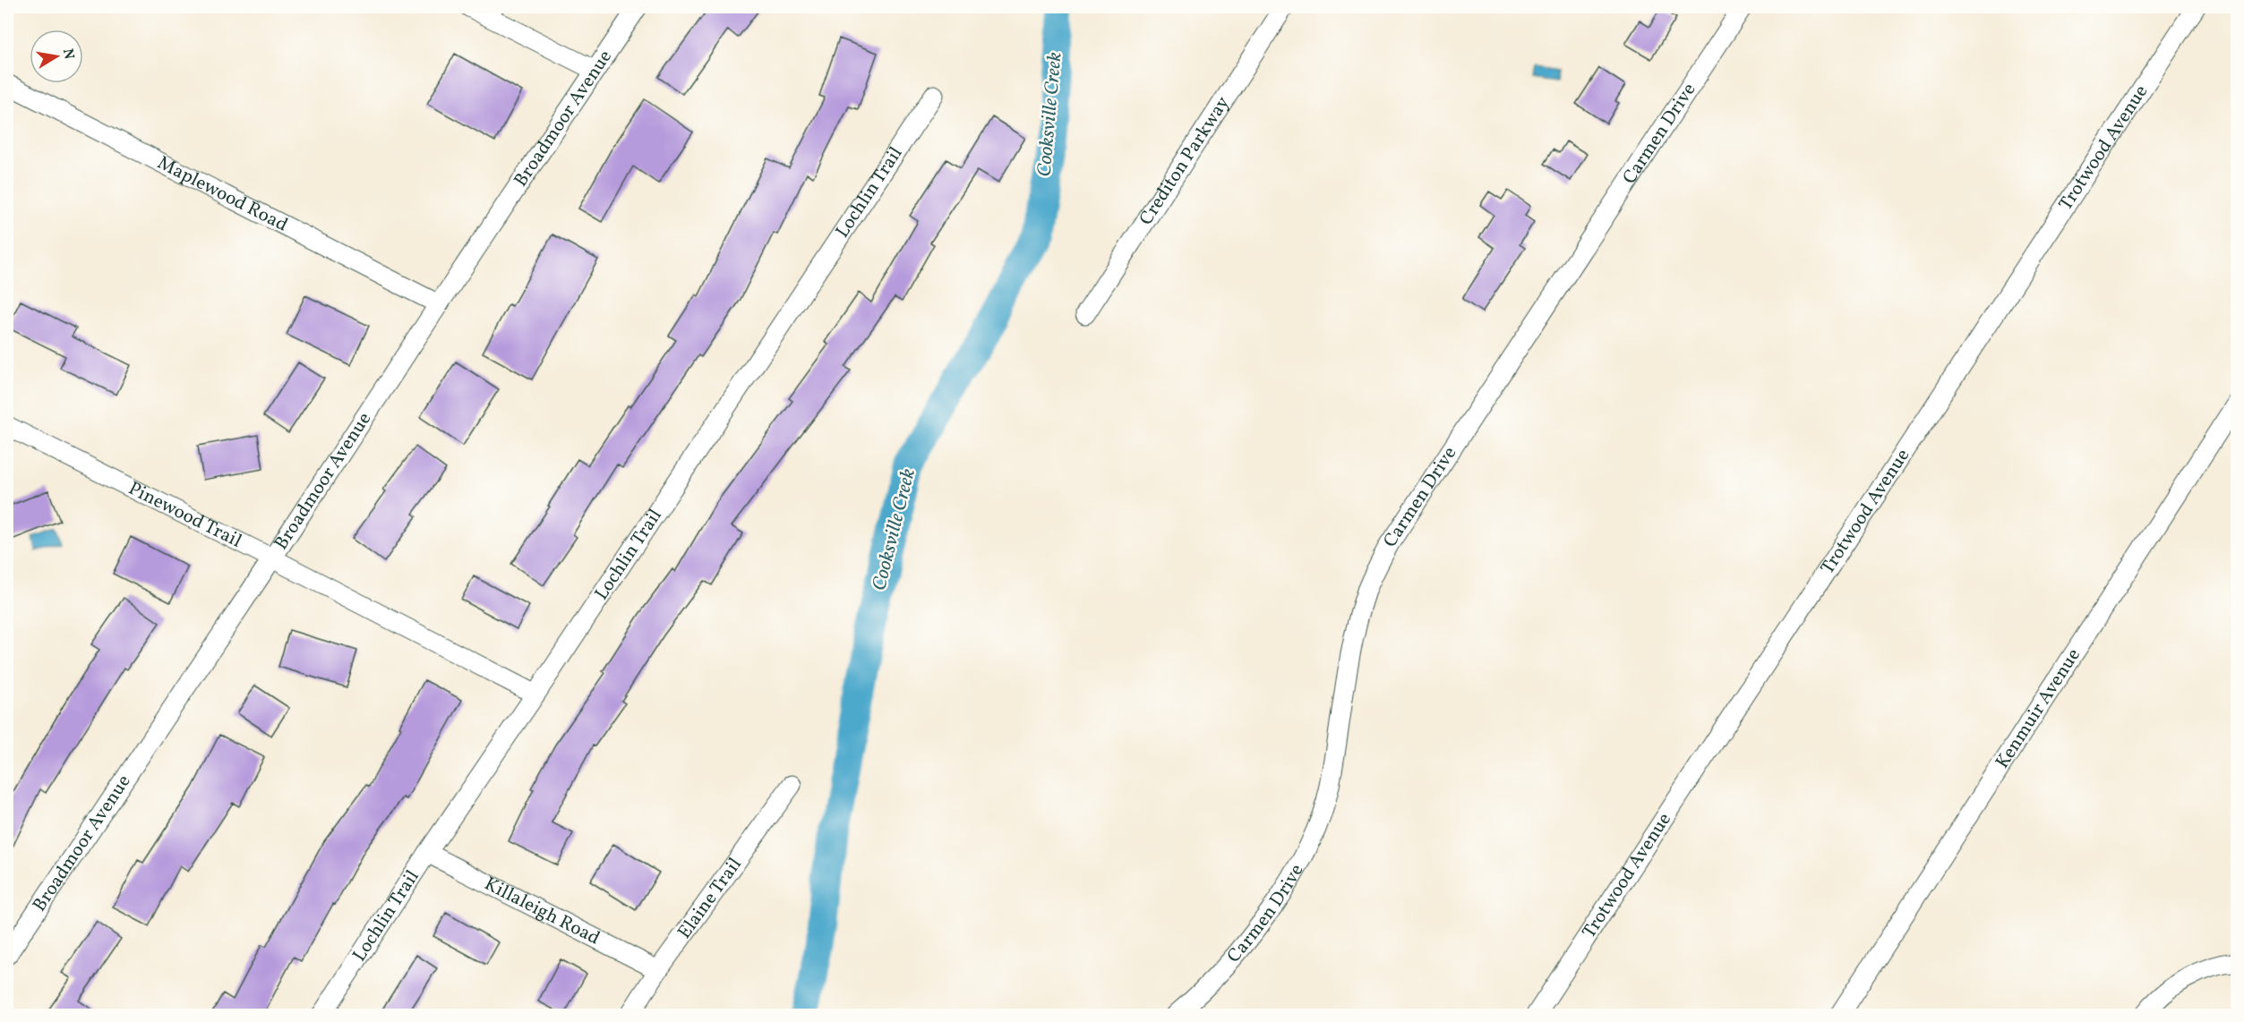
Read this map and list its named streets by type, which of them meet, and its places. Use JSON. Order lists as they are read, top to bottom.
{
  "streets": {
    "street": [
      "Broadmoor Avenue",
      "Carmen Drive",
      "Trotwood Avenue",
      "Crediton Parkway",
      "Lochlin Trail",
      "Maplewood Road",
      "Pinewood Trail",
      "Kenmuir Avenue",
      "Elaine Trail",
      "Killaleigh Road"
    ]
  },
  "crossings": [
    ["Broadmoor Avenue", "Maplewood Road"],
    ["Broadmoor Avenue", "Pinewood Trail"],
    ["Lochlin Trail", "Pinewood Trail"],
    ["Lochlin Trail", "Killaleigh Road"],
    ["Elaine Trail", "Killaleigh Road"]
  ],
  "water": ["Cooksville Creek"],
  "north": "right"
}
